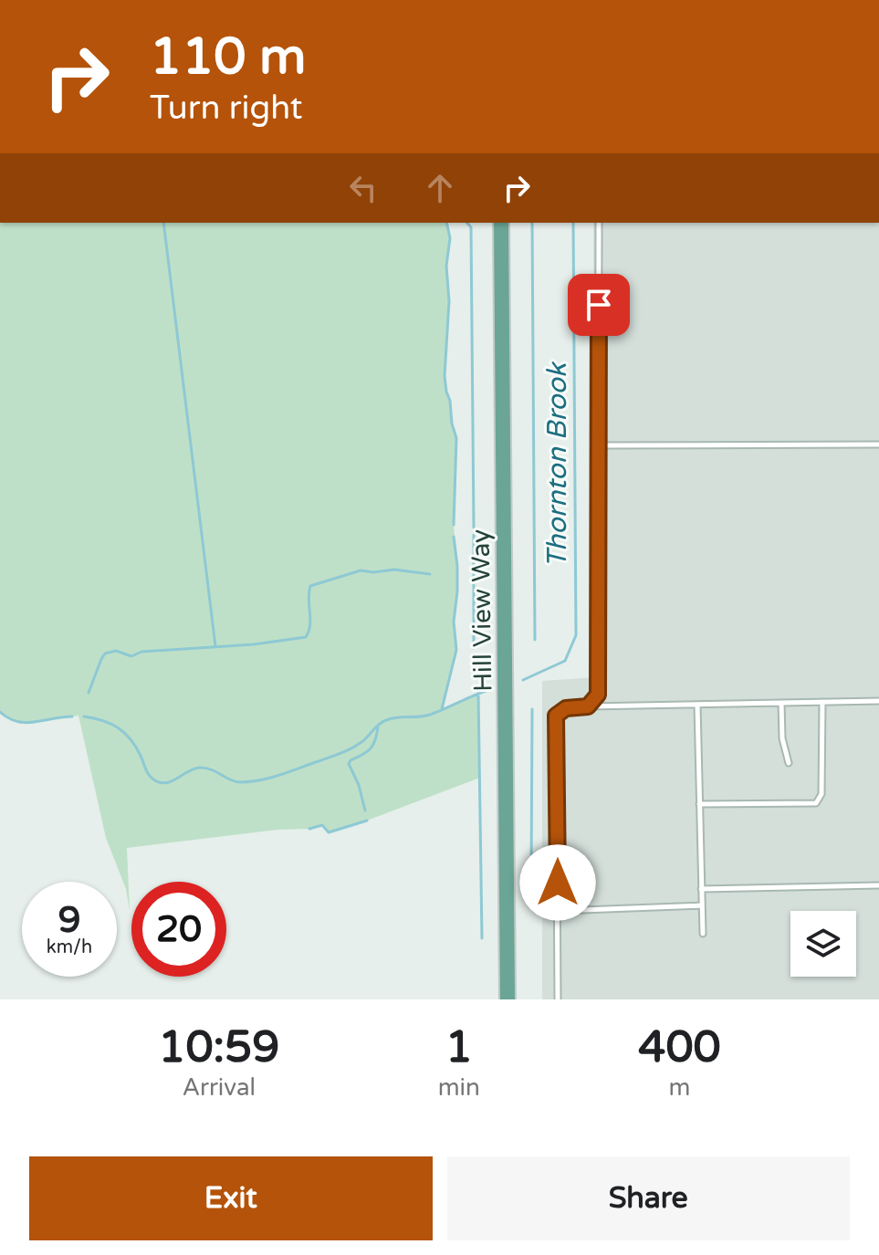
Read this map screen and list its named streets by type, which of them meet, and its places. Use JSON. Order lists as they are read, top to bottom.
{
  "streets": {
    "main road": ["Hill View Way"]
  },
  "water": ["Thornton Brook"],
  "page": {
    "turn": ["110 m", "Turn right"],
    "speed": "9 km/h",
    "limit": "20",
    "eta": [
      "10:59",
      "Arrival",
      "1",
      "min",
      "400",
      "m"
    ],
    "buttons": ["Exit", "Share"]
  }
}
